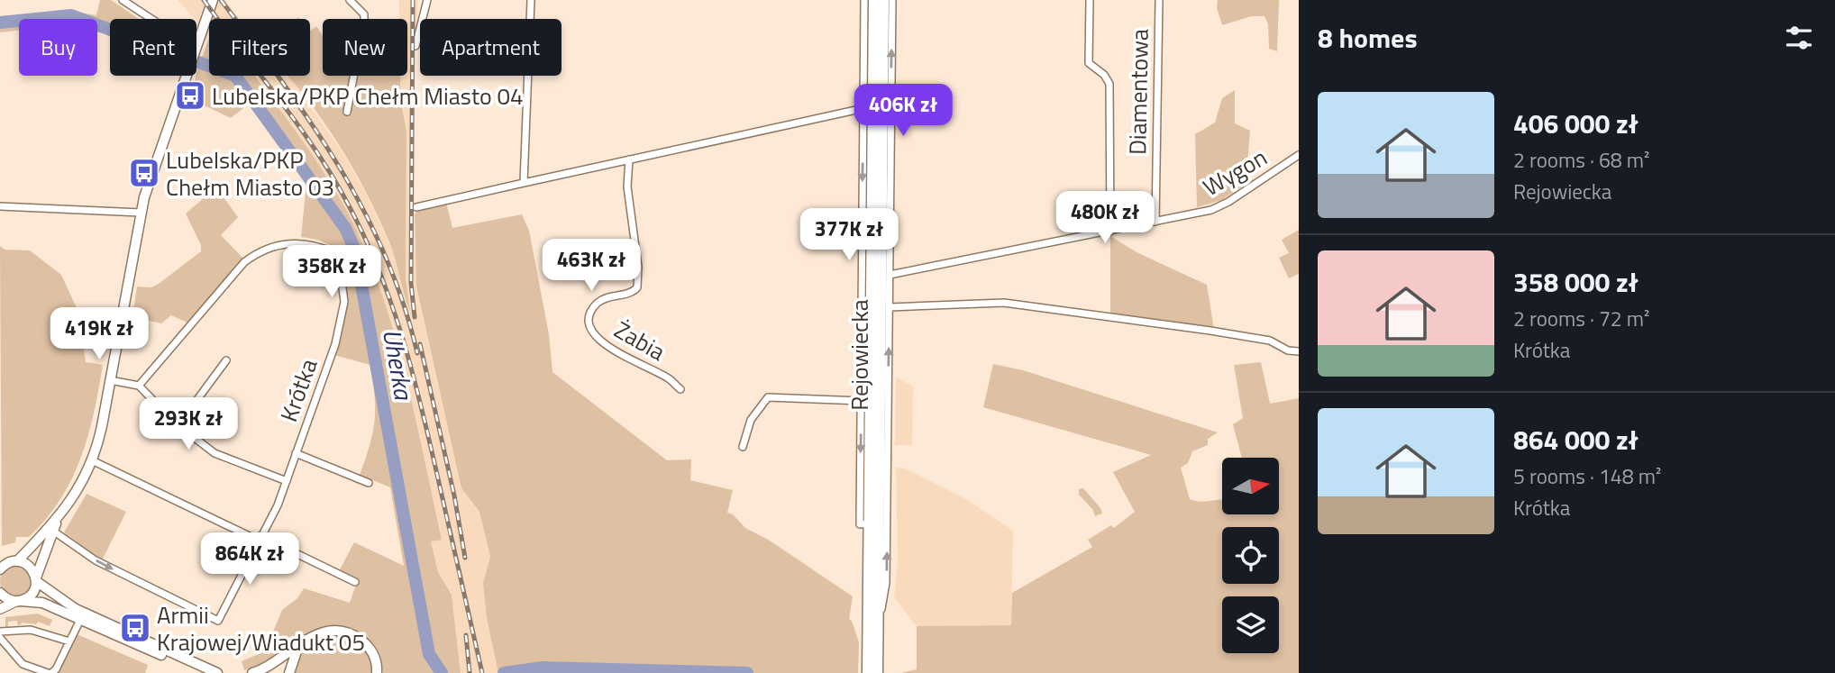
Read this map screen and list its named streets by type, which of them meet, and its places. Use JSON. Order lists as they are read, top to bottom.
{
  "streets": {
    "highway": ["Rejowiecka"],
    "street": [
      "Diamentowa",
      "Wygon",
      "Żabia",
      "Krótka"
    ]
  },
  "crossings": [
    ["Diamentowa", "Wygon"]
  ],
  "water": ["Uherka"],
  "places": {
    "bus stop": ["Lubelska/PKP Chełm Miasto 04", "Lubelska/PKP Chełm Miasto 03", "Armii Krajowej/Wiadukt 05"]
  },
  "north": "right",
  "page": {
    "heading": "8 homes",
    "chip": [
      "Buy",
      "Rent",
      "Filters",
      "New",
      "Apartment"
    ],
    "list": [
      {
        "name": "406 000 zł",
        "note": "2 rooms · 68 m² · Rejowiecka"
      },
      {
        "name": "358 000 zł",
        "note": "2 rooms · 72 m² · Krótka"
      },
      {
        "name": "864 000 zł",
        "note": "5 rooms · 148 m² · Krótka"
      }
    ],
    "price": [
      "406K zł",
      "480K zł",
      "377K zł",
      "463K zł",
      "358K zł",
      "419K zł",
      "293K zł",
      "864K zł"
    ]
  }
}
